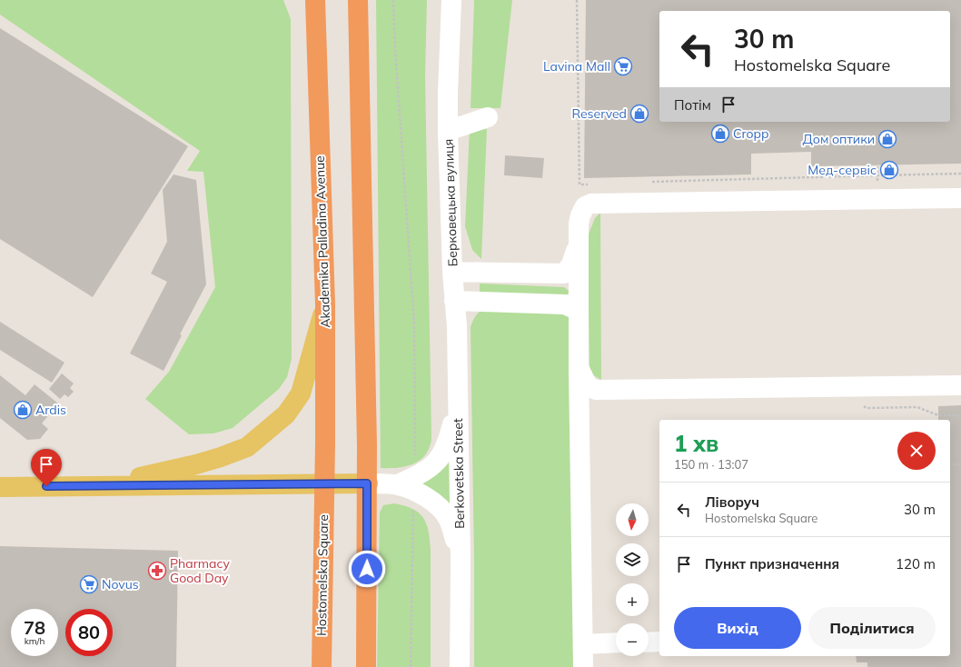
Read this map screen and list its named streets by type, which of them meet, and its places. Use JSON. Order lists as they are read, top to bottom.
{
  "streets": {
    "highway": ["Akademika Palladina Avenue", "Hostomelska Square"],
    "street": ["Берковецька вулиця", "Berkovetska Street"]
  },
  "crossings": [
    ["Берковецька вулиця", "Berkovetska Street"],
    ["Akademika Palladina Avenue", "Hostomelska Square"]
  ],
  "places": {
    "supermarket": ["Lavina Mall", "Novus"],
    "shop": [
      "Reserved",
      "Cropp",
      "Дом оптики",
      "Мед-сервіс",
      "Ardis"
    ],
    "pharmacy": ["Pharmacy Good Day"]
  },
  "north": "bottom",
  "page": {
    "turn": ["30 m", "Hostomelska Square"],
    "then": "Потім",
    "heading": ["1 хв", "150 m · 13:07"],
    "list": [
      {
        "name": "Ліворуч",
        "note": "Hostomelska Square",
        "value": "30 m"
      },
      {
        "name": "Пункт призначення",
        "value": "120 m"
      }
    ],
    "map_buttons": ["+", "−"],
    "buttons": ["Вихід", "Поділитися"],
    "speed": "78 km/h",
    "limit": "80"
  }
}
